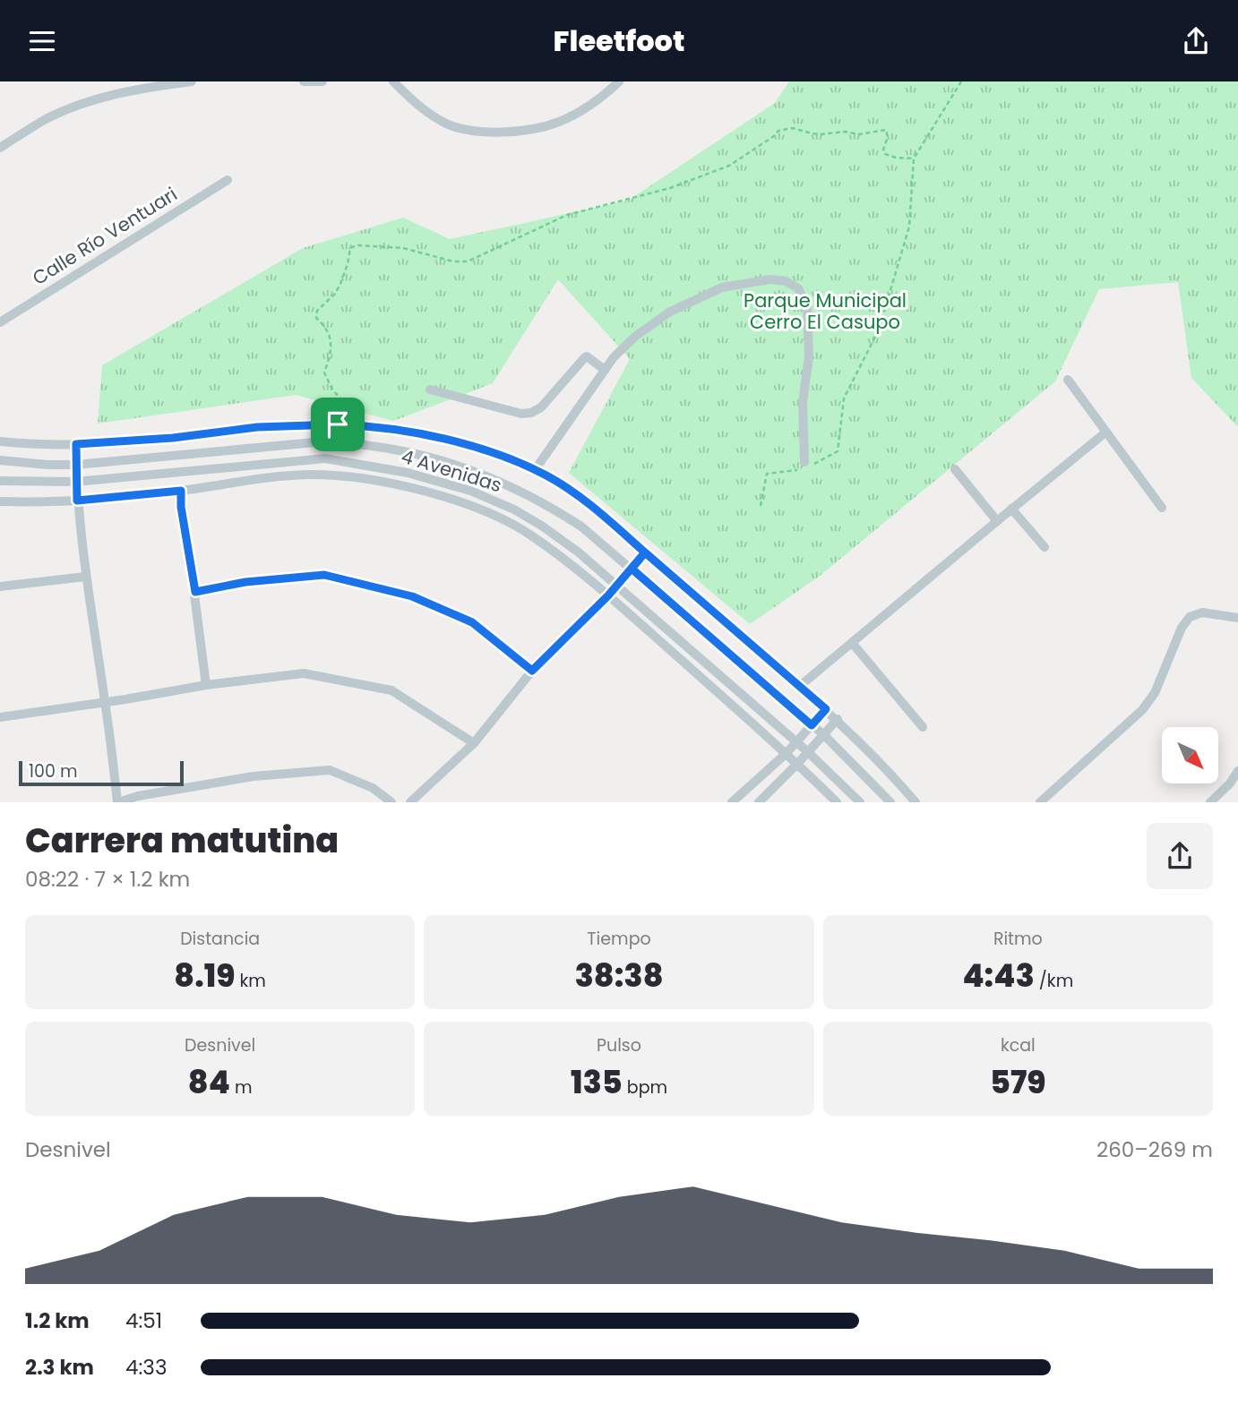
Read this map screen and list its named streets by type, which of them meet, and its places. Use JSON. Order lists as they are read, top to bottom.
{
  "streets": {
    "street": ["Calle Río Ventuari", "4 Avenidas"]
  },
  "parks": ["Parque Municipal Cerro El Casupo"],
  "scale_bar": "100 m",
  "north": "bottom right",
  "page": {
    "header": "Fleetfoot",
    "scale": "100 m",
    "heading": ["Carrera matutina", "08:22 · 7 × 1.2 km"],
    "stats": [
      ["Distancia", "8.19 km"],
      ["Tiempo", "38:38"],
      ["Ritmo", "4:43 /km"],
      ["Desnivel", "84 m"],
      ["Pulso", "135 bpm"],
      ["kcal", "579"]
    ],
    "chart": ["Desnivel", "260–269 m"],
    "list": [
      {
        "name": "1.2 km",
        "note": "4:51"
      },
      {
        "name": "2.3 km",
        "note": "4:33"
      }
    ]
  }
}
